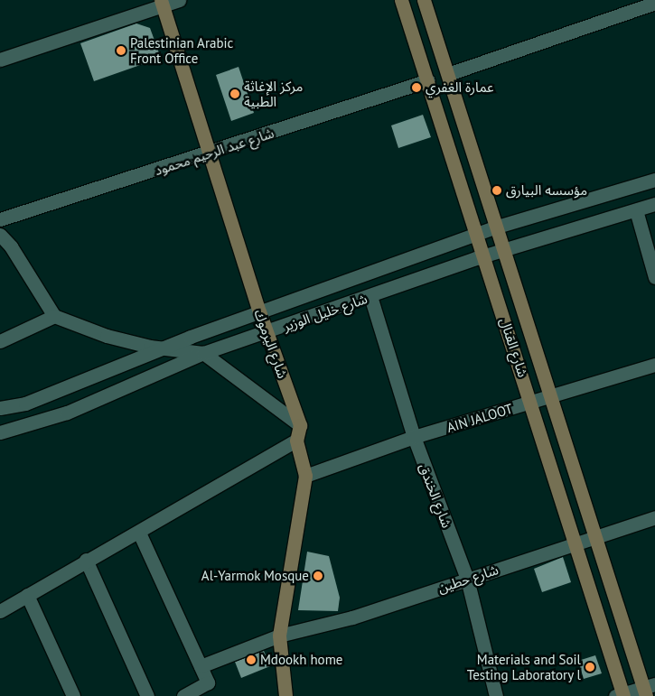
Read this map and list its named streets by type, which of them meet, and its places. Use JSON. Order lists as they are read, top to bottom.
{
  "streets": {
    "main road": ["شارع اليرموك", "شارع القنال"],
    "street": [
      "شارع عبد الرحيم محمود",
      "شارع خليل الوزير",
      "AIN JALOOT",
      "شارع الخندق",
      "شارع حطين"
    ]
  },
  "crossings": [
    ["شارع عبد الرحيم محمود", "شارع اليرموك"],
    ["شارع عبد الرحيم محمود", "شارع القنال"],
    ["شارع خليل الوزير", "شارع اليرموك"],
    ["شارع خليل الوزير", "شارع القنال"],
    ["شارع خليل الوزير", "شارع الخندق"],
    ["شارع القنال", "AIN JALOOT"],
    ["شارع القنال", "شارع حطين"],
    ["AIN JALOOT", "شارع الخندق"],
    ["شارع الخندق", "شارع حطين"]
  ],
  "places": [
    "Palestinian Arabic Front Office",
    "عمارة الغفري",
    "مركز الإغاثة الطبية",
    "مؤسسه البيارق",
    "Al-Yarmok Mosque",
    "Mdookh home",
    "Materials and Soil Testing Laboratory l"
  ]
}
